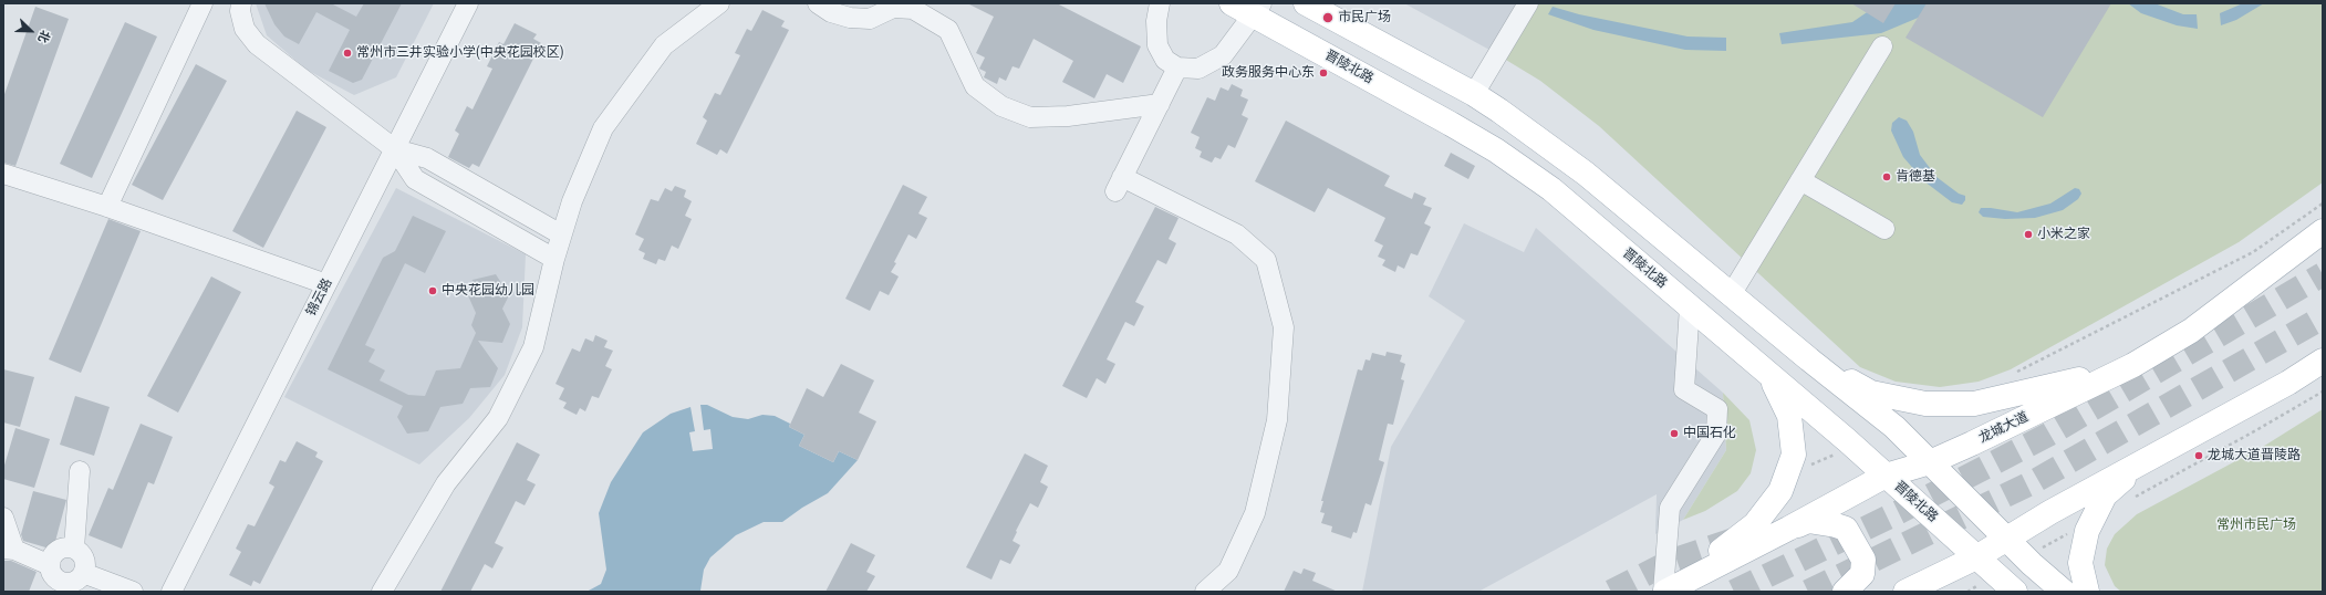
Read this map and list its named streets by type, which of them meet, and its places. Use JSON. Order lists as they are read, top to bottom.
{
  "streets": {
    "main road": ["晋陵北路", "龙城大道"],
    "street": ["锦云路"]
  },
  "crossings": [
    ["晋陵北路", "龙城大道"]
  ],
  "parks": ["常州市民广场"],
  "places": [
    "市民广场",
    "常州市三井实验小学(中央花园校区)",
    "政务服务中心东",
    "肯德基",
    "小米之家",
    "中央花园幼儿园",
    "中国石化",
    "龙城大道晋陵路"
  ],
  "north": "bottom right"
}
